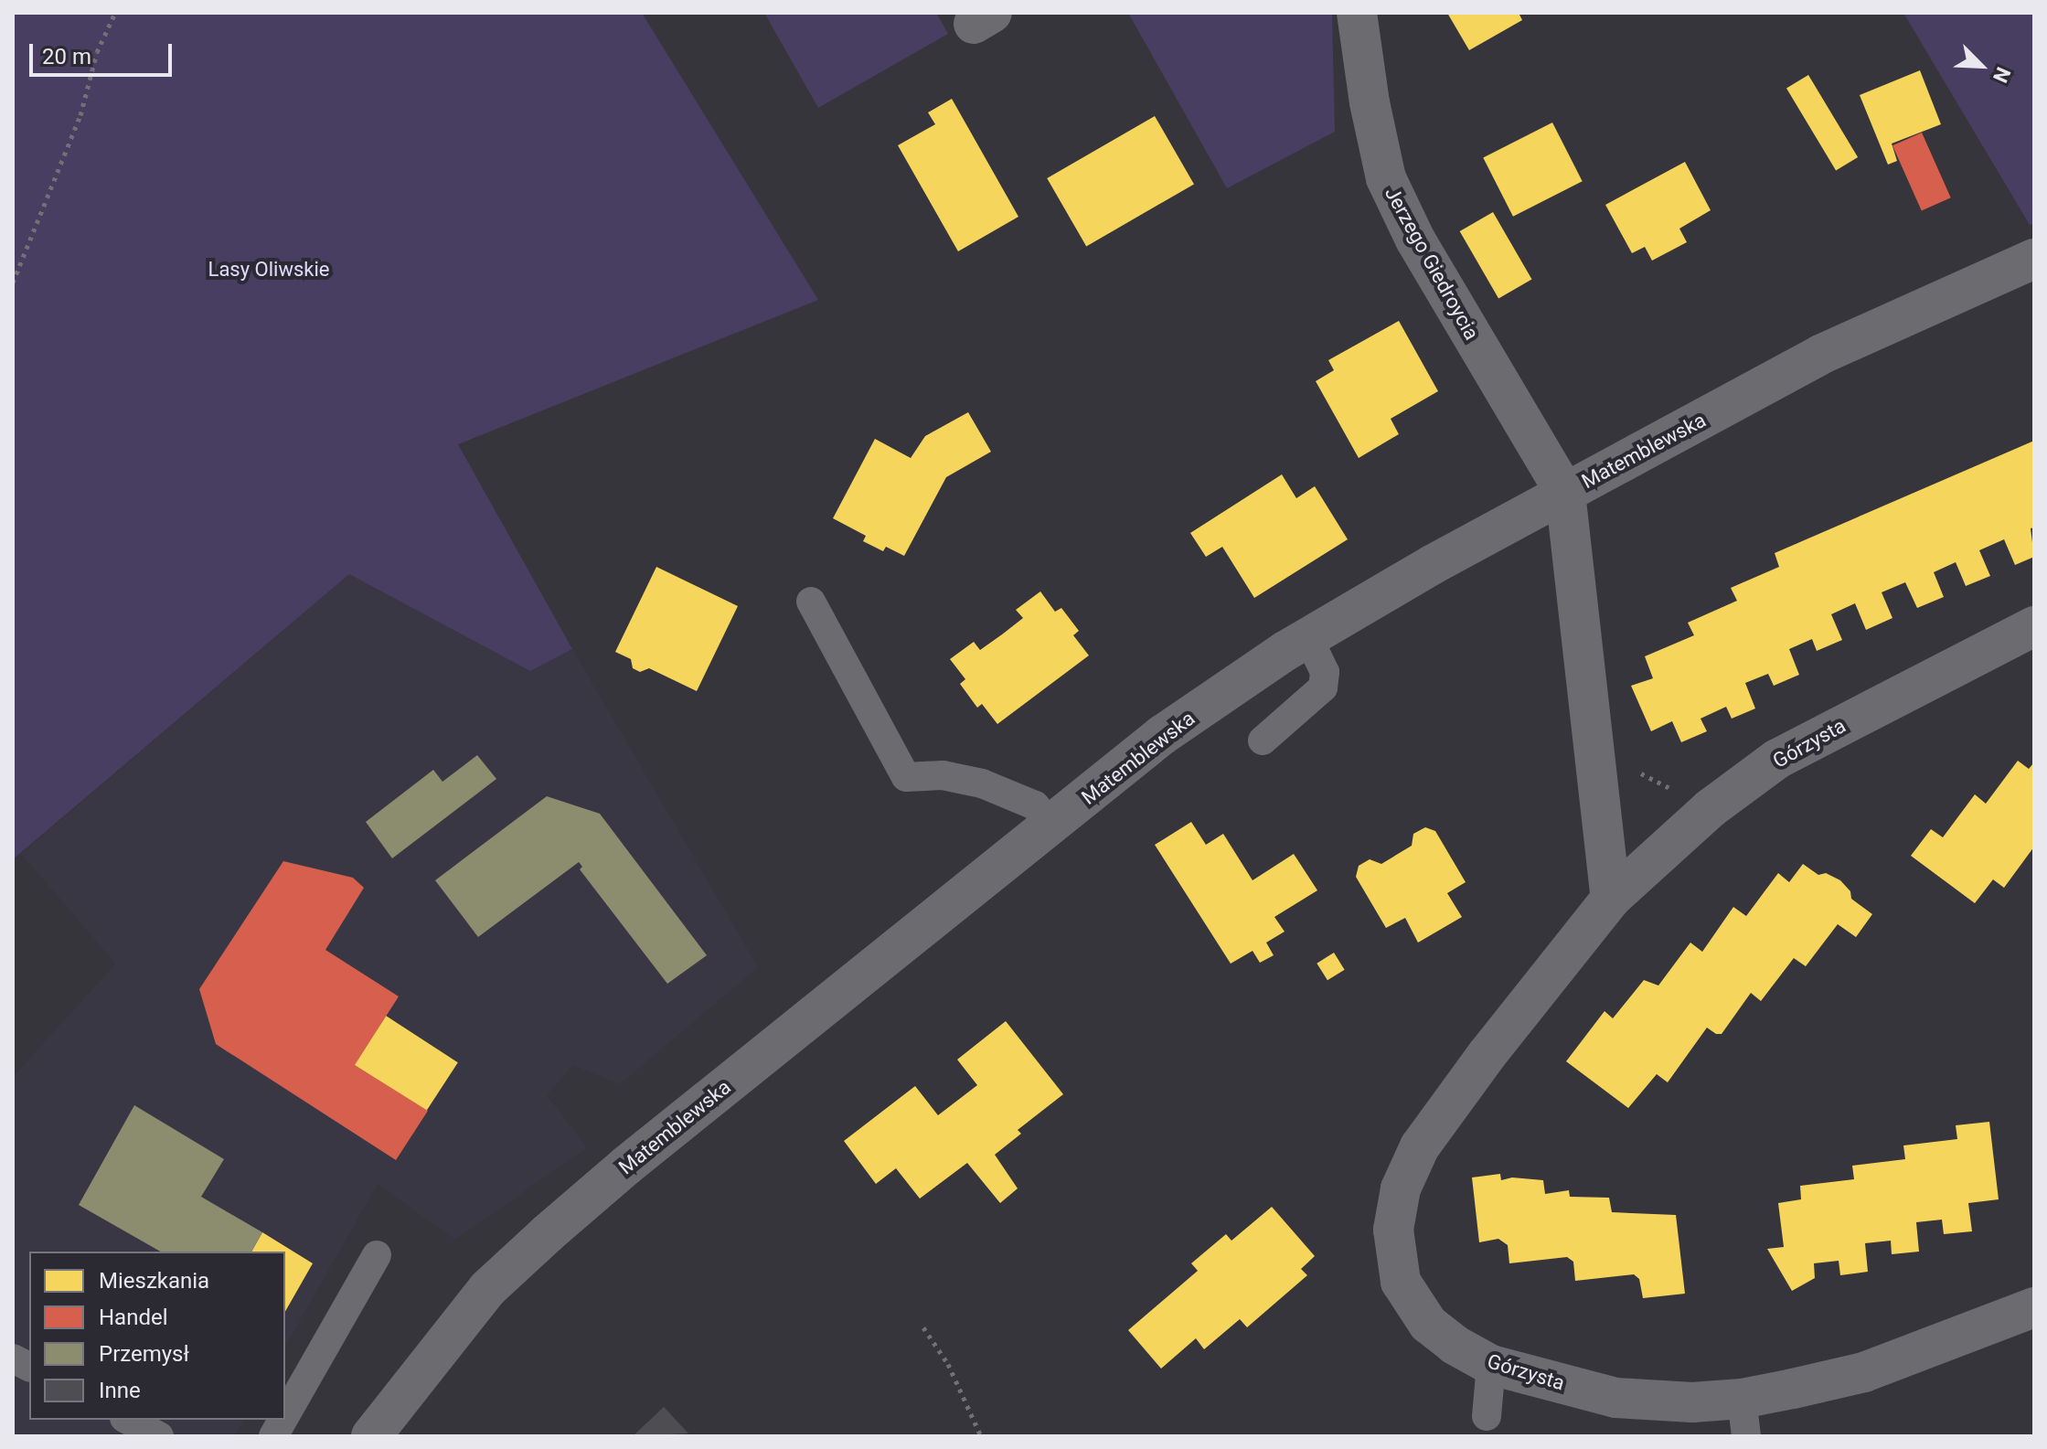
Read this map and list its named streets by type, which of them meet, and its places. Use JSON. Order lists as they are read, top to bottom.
{
  "streets": {
    "street": ["Jerzego Giedroycia", "Matemblewska", "Górzysta"]
  },
  "crossings": [
    ["Jerzego Giedroycia", "Matemblewska"]
  ],
  "parks": ["Lasy Oliwskie"],
  "legend": [
    "Mieszkania",
    "Handel",
    "Przemysł",
    "Inne"
  ],
  "scale_bar": "20 m",
  "north": "bottom right"
}
